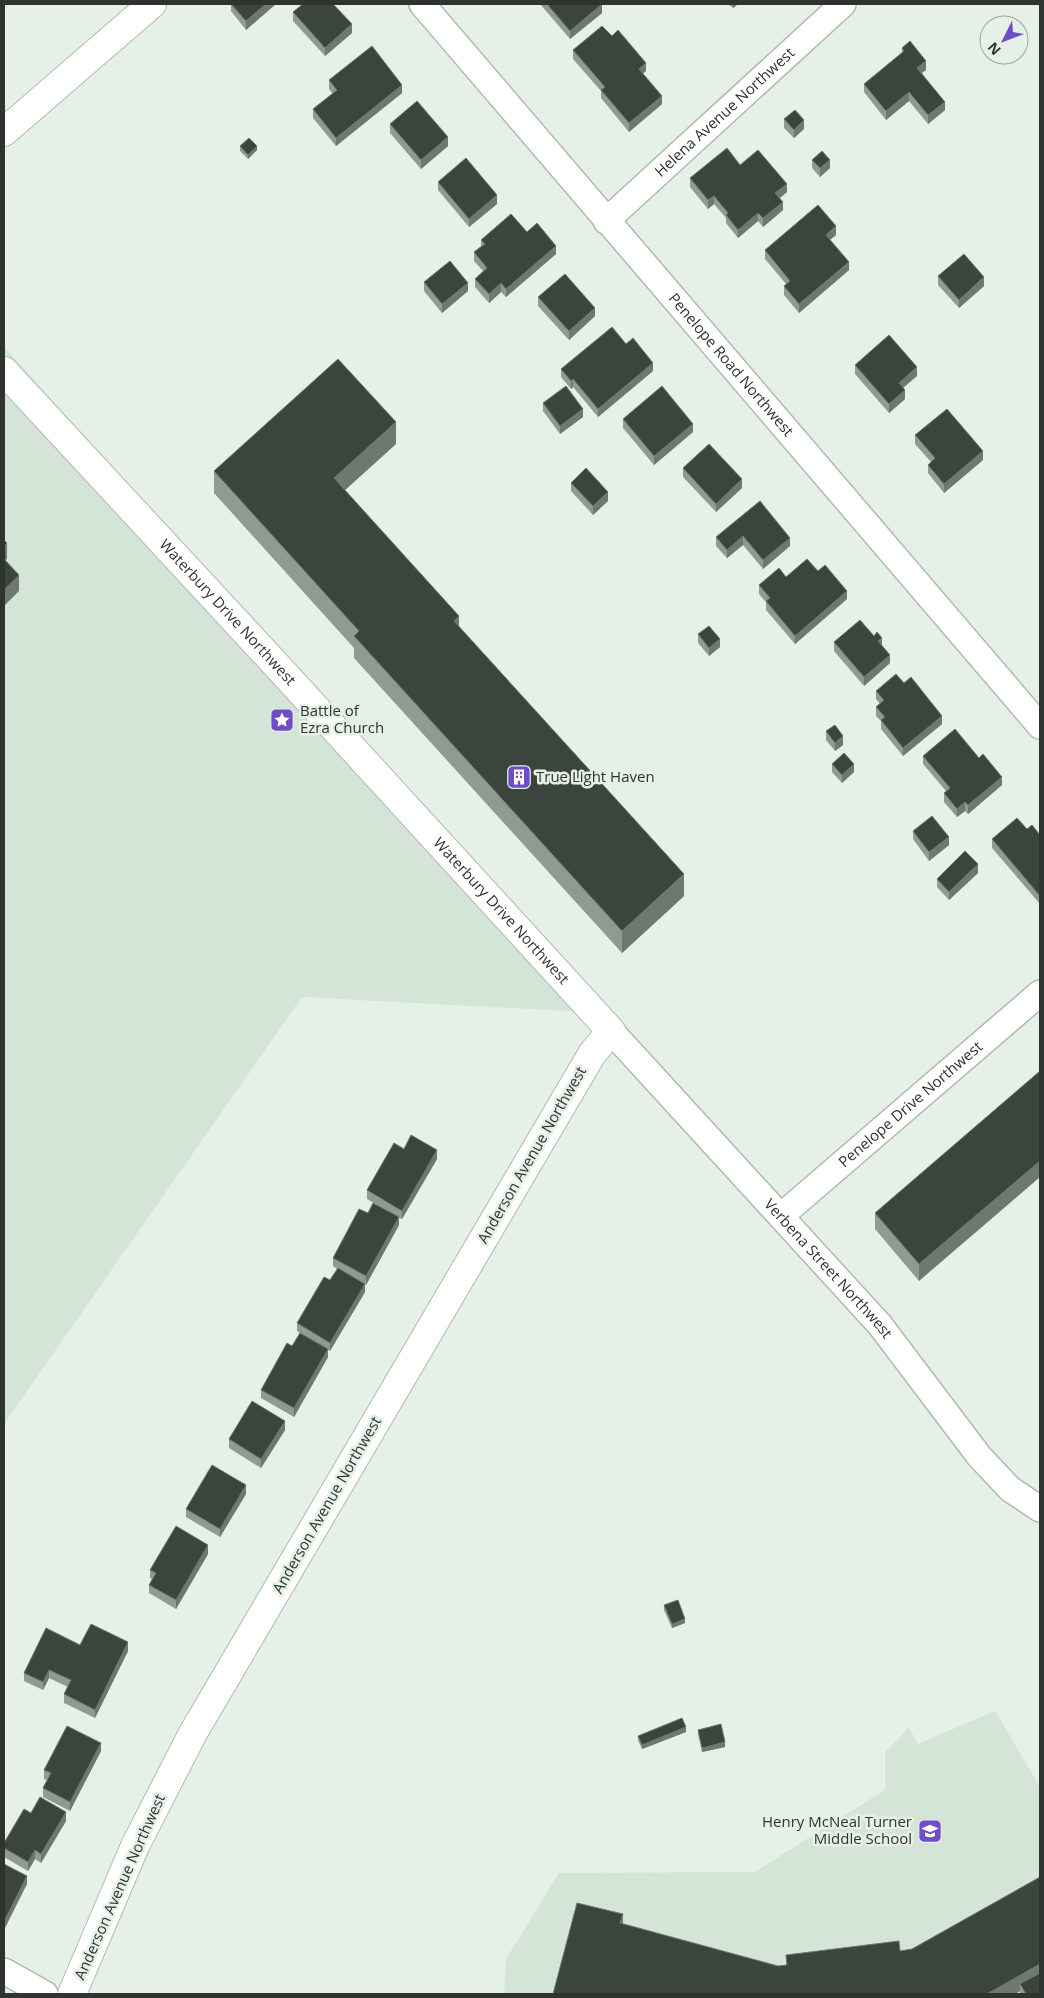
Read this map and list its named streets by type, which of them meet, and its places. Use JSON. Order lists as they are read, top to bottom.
{
  "streets": {
    "street": [
      "Helena Avenue Northwest",
      "Penelope Road Northwest",
      "Waterbury Drive Northwest",
      "Penelope Drive Northwest",
      "Anderson Avenue Northwest",
      "Verbena Street Northwest"
    ]
  },
  "crossings": [
    ["Helena Avenue Northwest", "Penelope Road Northwest"],
    ["Waterbury Drive Northwest", "Anderson Avenue Northwest"],
    ["Waterbury Drive Northwest", "Verbena Street Northwest"],
    ["Penelope Drive Northwest", "Verbena Street Northwest"],
    ["Anderson Avenue Northwest", "Verbena Street Northwest"]
  ],
  "places": {
    "place": ["Battle of Ezra Church"],
    "building": ["True Light Haven"],
    "school or university": ["Henry McNeal Turner Middle School"]
  },
  "north": "bottom left"
}
